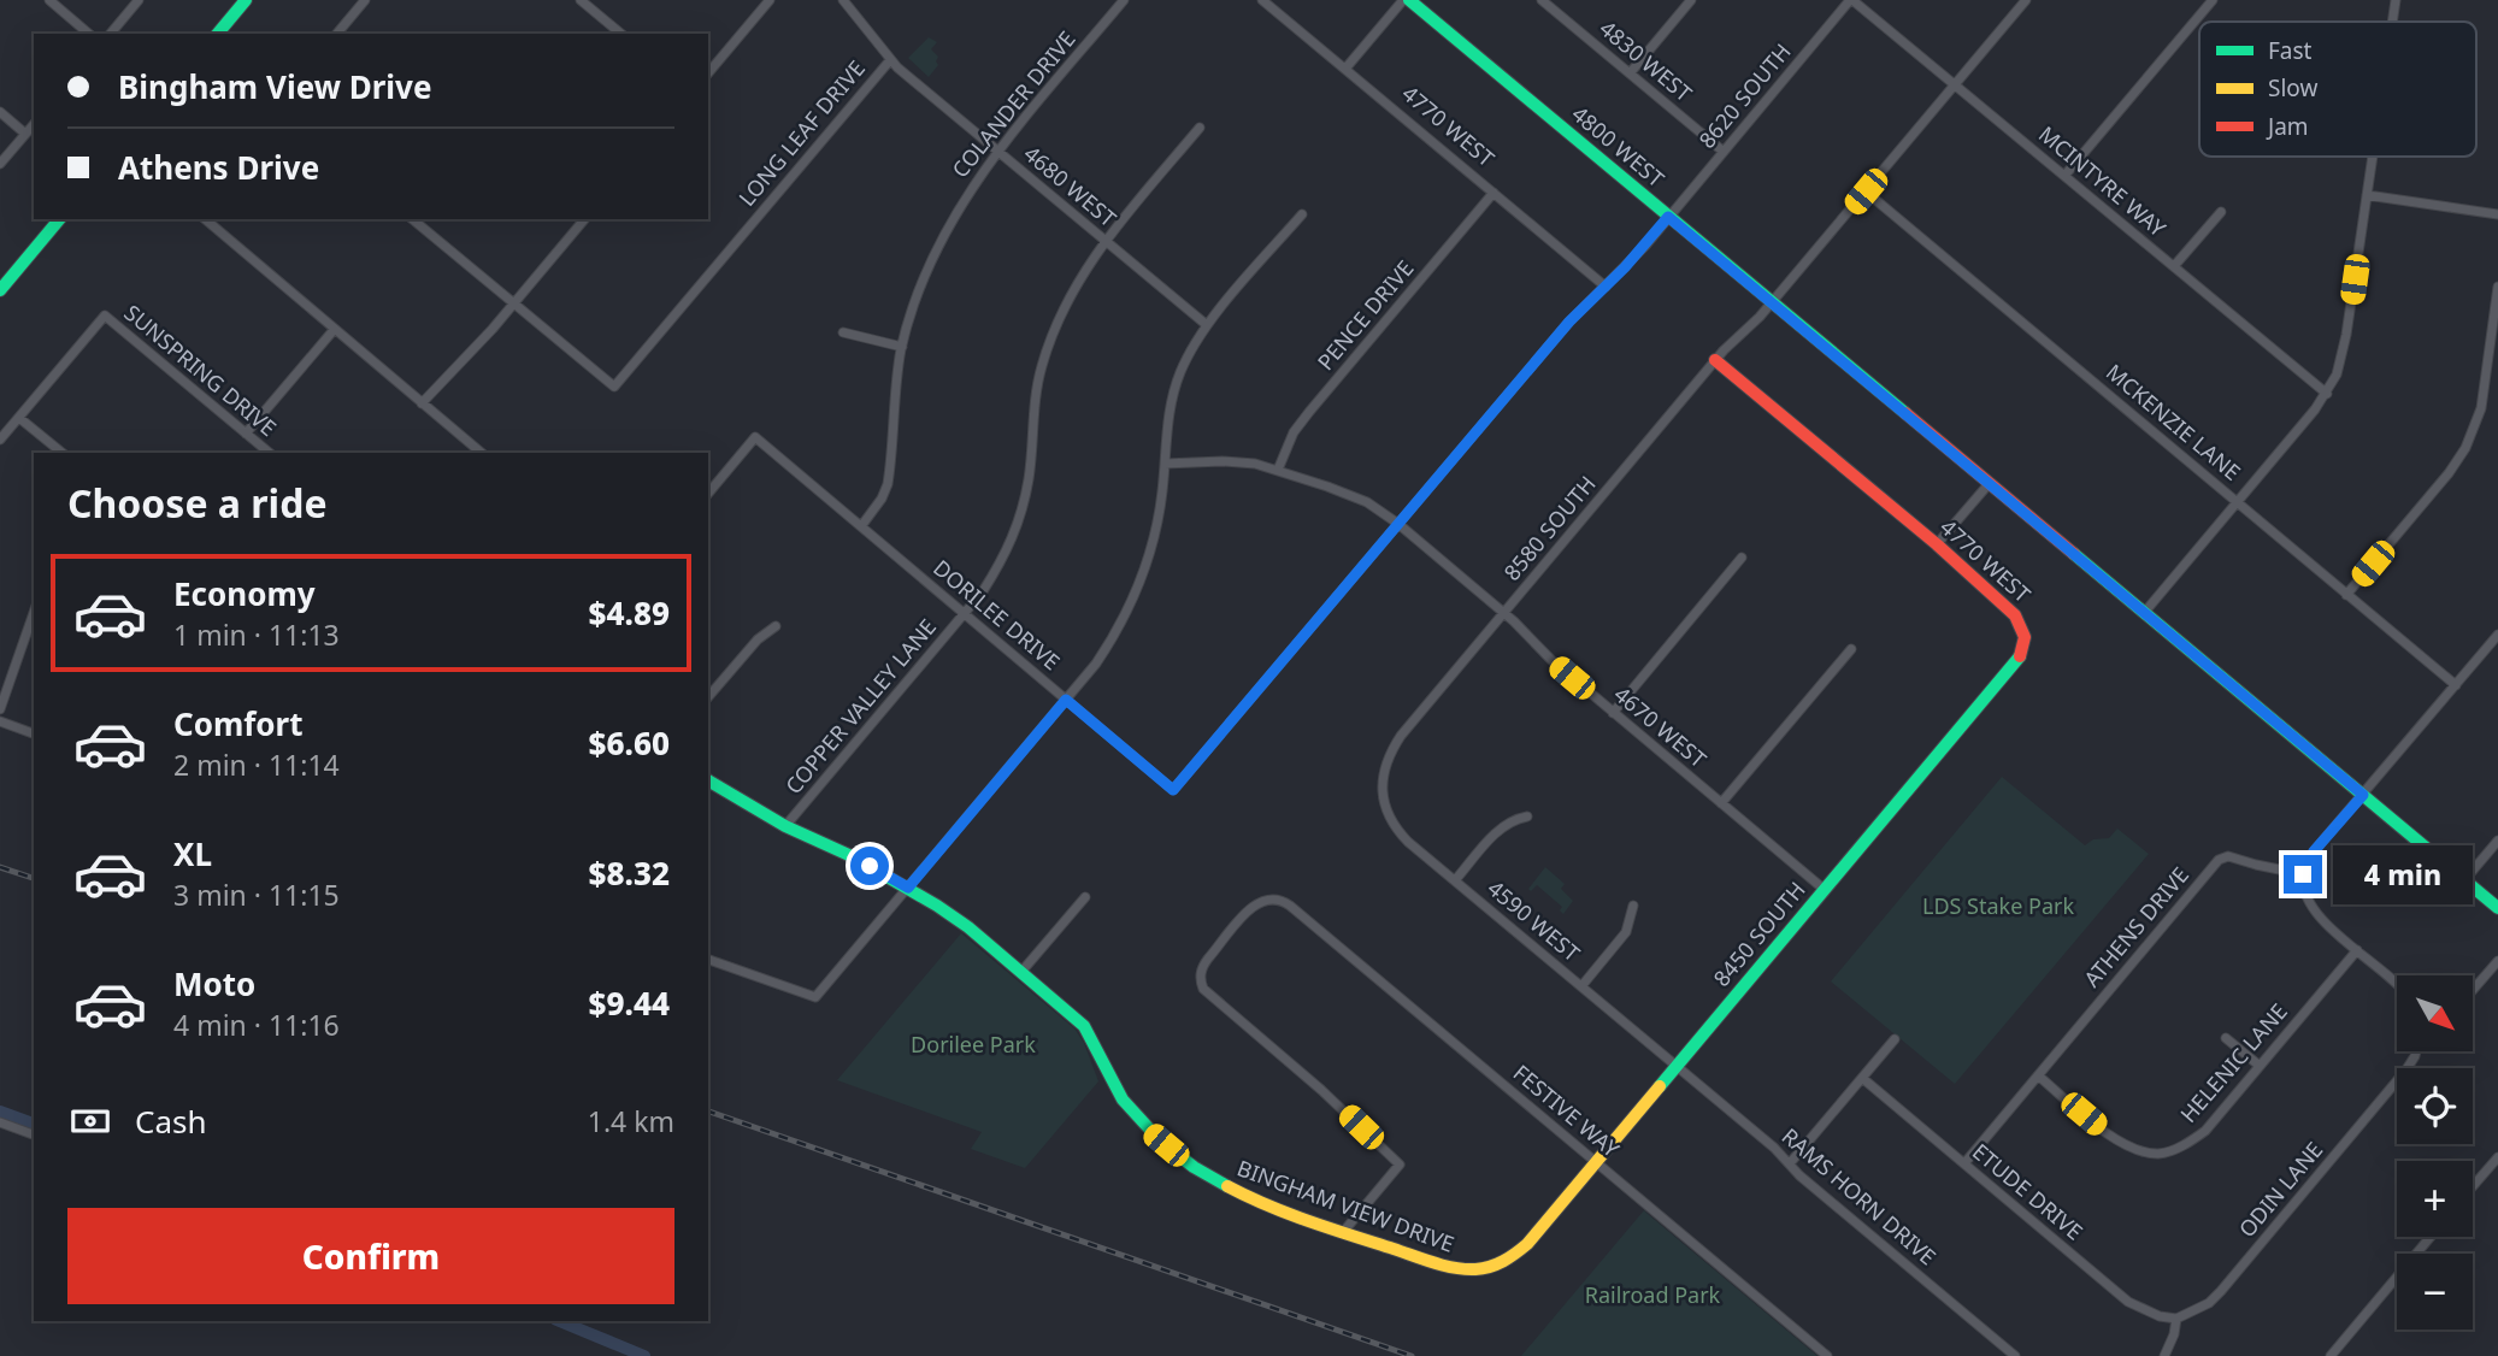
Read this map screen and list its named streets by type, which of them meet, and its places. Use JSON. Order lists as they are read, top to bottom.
{
  "streets": {
    "street": [
      "4830 WEST",
      "8620 SOUTH",
      "COLANDER DRIVE",
      "4770 WEST",
      "LONG LEAF DRIVE",
      "4800 WEST",
      "MCINTYRE WAY",
      "4680 WEST",
      "PENCE DRIVE",
      "SUNSPRING DRIVE",
      "MCKENZIE LANE",
      "8580 SOUTH",
      "DORILEE DRIVE",
      "COPPER VALLEY LANE",
      "4670 WEST",
      "4590 WEST",
      "ATHENS DRIVE",
      "8450 SOUTH",
      "HELENIC LANE",
      "FESTIVE WAY",
      "ODIN LANE",
      "ETUDE DRIVE",
      "RAMS HORN DRIVE",
      "BINGHAM VIEW DRIVE"
    ]
  },
  "crossings": [
    ["4830 WEST", "8620 SOUTH"],
    ["8620 SOUTH", "4800 WEST"],
    ["8620 SOUTH", "MCINTYRE WAY"],
    ["8620 SOUTH", "DORILEE DRIVE"],
    ["COLANDER DRIVE", "4680 WEST"],
    ["COLANDER DRIVE", "DORILEE DRIVE"],
    ["4770 WEST", "PENCE DRIVE"],
    ["4770 WEST", "8580 SOUTH"],
    ["4770 WEST", "DORILEE DRIVE"],
    ["4770 WEST", "8450 SOUTH"],
    ["LONG LEAF DRIVE", "4680 WEST"],
    ["4800 WEST", "8580 SOUTH"],
    ["4800 WEST", "DORILEE DRIVE"],
    ["MCINTYRE WAY", "8580 SOUTH"],
    ["4680 WEST", "COPPER VALLEY LANE"],
    ["PENCE DRIVE", "4670 WEST"],
    ["MCKENZIE LANE", "8580 SOUTH"],
    ["8580 SOUTH", "4670 WEST"],
    ["8580 SOUTH", "4590 WEST"],
    ["DORILEE DRIVE", "COPPER VALLEY LANE"],
    ["DORILEE DRIVE", "4670 WEST"],
    ["COPPER VALLEY LANE", "BINGHAM VIEW DRIVE"],
    ["4670 WEST", "8450 SOUTH"],
    ["4590 WEST", "8450 SOUTH"],
    ["4590 WEST", "RAMS HORN DRIVE"],
    ["ATHENS DRIVE", "HELENIC LANE"],
    ["ATHENS DRIVE", "ETUDE DRIVE"],
    ["8450 SOUTH", "FESTIVE WAY"],
    ["8450 SOUTH", "RAMS HORN DRIVE"],
    ["8450 SOUTH", "BINGHAM VIEW DRIVE"],
    ["FESTIVE WAY", "BINGHAM VIEW DRIVE"],
    ["ODIN LANE", "ETUDE DRIVE"]
  ],
  "parks": ["LDS Stake Park", "Dorilee Park", "Railroad Park"],
  "legend": ["Fast", "Slow", "Jam"],
  "north": "bottom right",
  "page": {
    "banner": ["Bingham View Drive", "Athens Drive"],
    "heading": "Choose a ride",
    "list": [
      {
        "name": "Economy",
        "note": "1 min · 11:13",
        "value": "$4.89"
      },
      {
        "name": "Comfort",
        "note": "2 min · 11:14",
        "value": "$6.60"
      },
      {
        "name": "XL",
        "note": "3 min · 11:15",
        "value": "$8.32"
      },
      {
        "name": "Moto",
        "note": "4 min · 11:16",
        "value": "$9.44"
      }
    ],
    "bubble": "4 min",
    "map_buttons": ["+", "−"],
    "pay": ["Cash", "1.4 km"],
    "buttons": "Confirm"
  }
}
